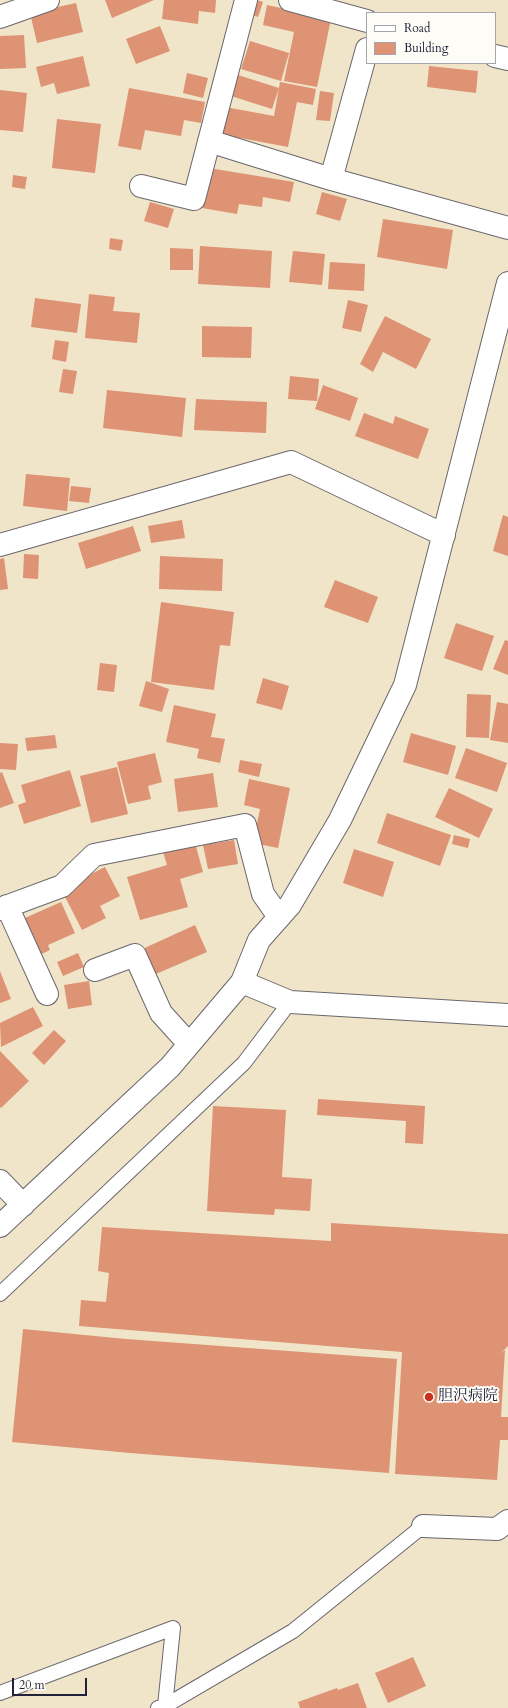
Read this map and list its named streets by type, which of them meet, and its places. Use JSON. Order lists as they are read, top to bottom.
{
  "places": ["胆沢病院"],
  "legend": ["Road", "Building"],
  "scale_bar": "20 m"
}
